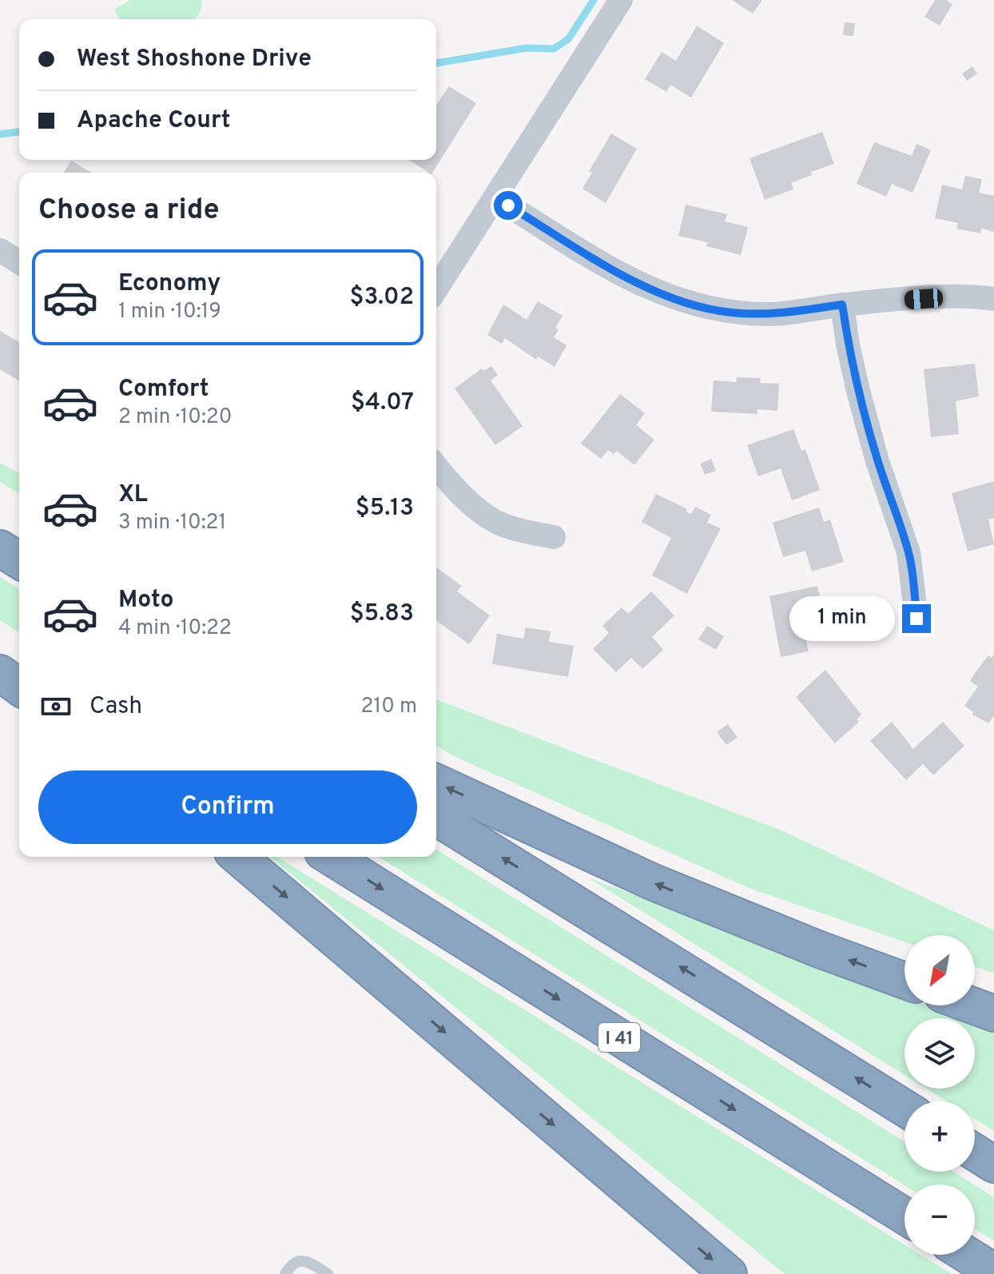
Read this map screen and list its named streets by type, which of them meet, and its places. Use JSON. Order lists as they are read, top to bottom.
{
  "streets": {
    "highway": ["I 41"]
  },
  "north": "bottom left",
  "page": {
    "banner": ["West Shoshone Drive", "Apache Court"],
    "heading": "Choose a ride",
    "list": [
      {
        "name": "Economy",
        "note": "1 min · 10:19",
        "value": "$3.02"
      },
      {
        "name": "Comfort",
        "note": "2 min · 10:20",
        "value": "$4.07"
      },
      {
        "name": "XL",
        "note": "3 min · 10:21",
        "value": "$5.13"
      },
      {
        "name": "Moto",
        "note": "4 min · 10:22",
        "value": "$5.83"
      }
    ],
    "bubble": "1 min",
    "pay": ["Cash", "210 m"],
    "buttons": "Confirm",
    "map_buttons": ["+", "−"]
  }
}
